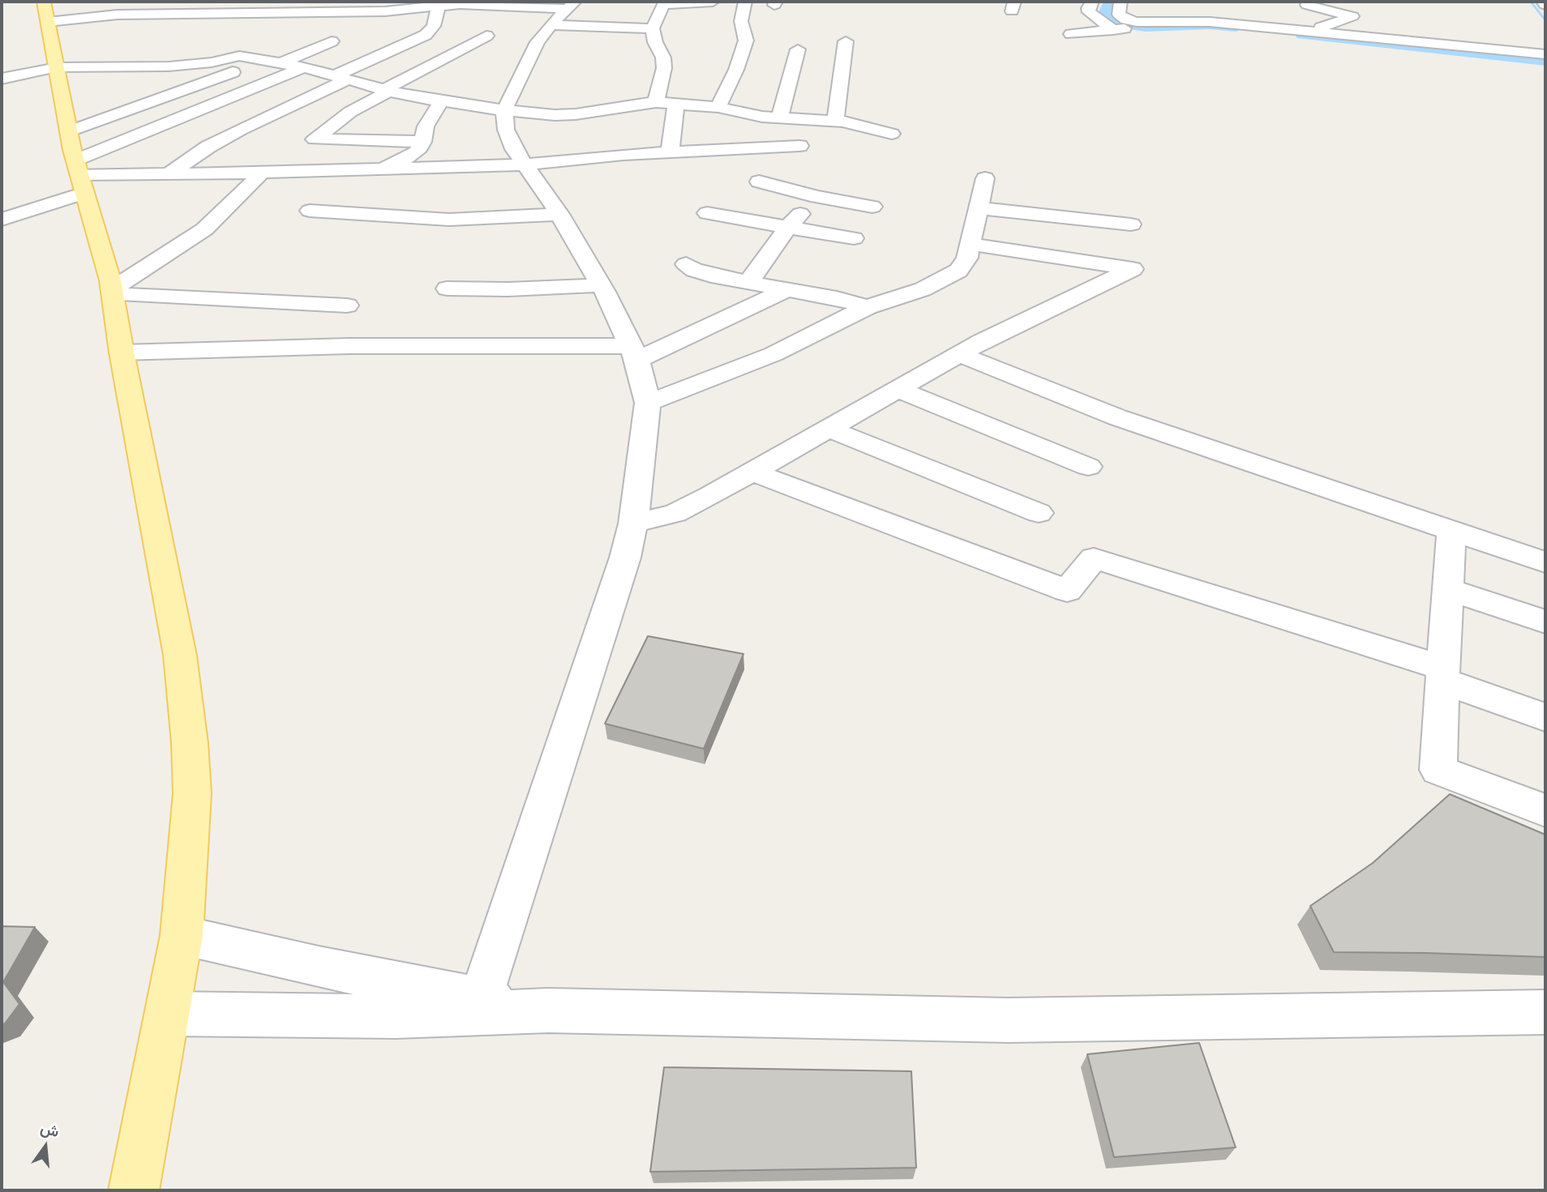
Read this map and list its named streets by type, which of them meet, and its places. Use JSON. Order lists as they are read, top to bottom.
{
  "north": "top"
}
